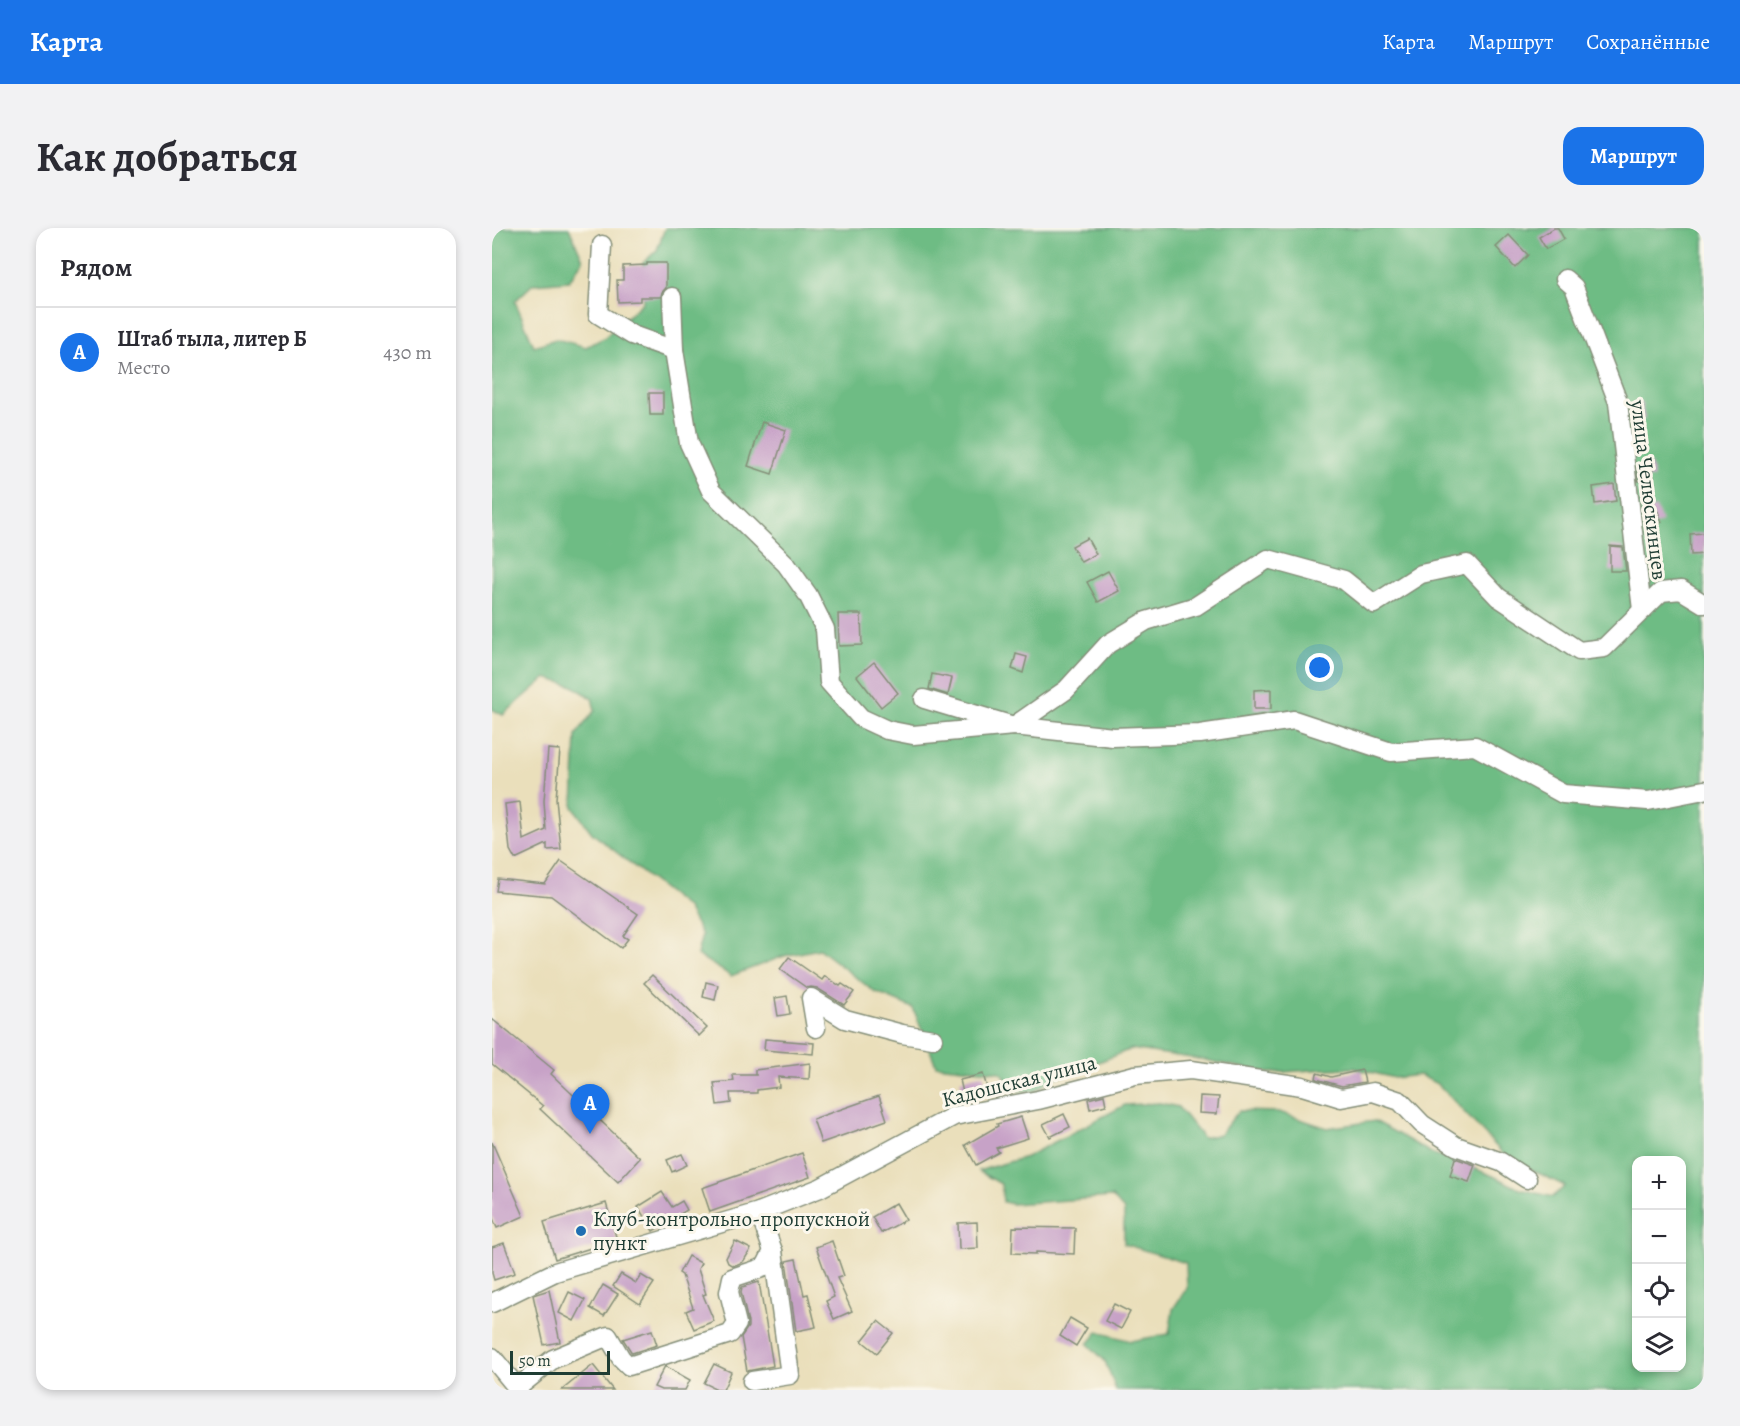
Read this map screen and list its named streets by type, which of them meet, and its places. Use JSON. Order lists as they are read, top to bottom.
{
  "streets": {
    "street": ["улица Челюскинцев", "Кадошская улица"]
  },
  "places": ["Клуб-контрольно-пропускной пункт"],
  "scale_bar": "50 m",
  "page": {
    "header": "Карта",
    "nav": ["Карта", "Маршрут", "Сохранённые"],
    "buttons": "Маршрут",
    "title": "Как добраться",
    "heading": "Рядом",
    "list": [
      {
        "mark": "A",
        "name": "Штаб тыла, литер Б",
        "note": "Место",
        "value": "430 m"
      }
    ],
    "pins": "A",
    "map_buttons": ["+", "−"],
    "scale": "50 m"
  }
}
